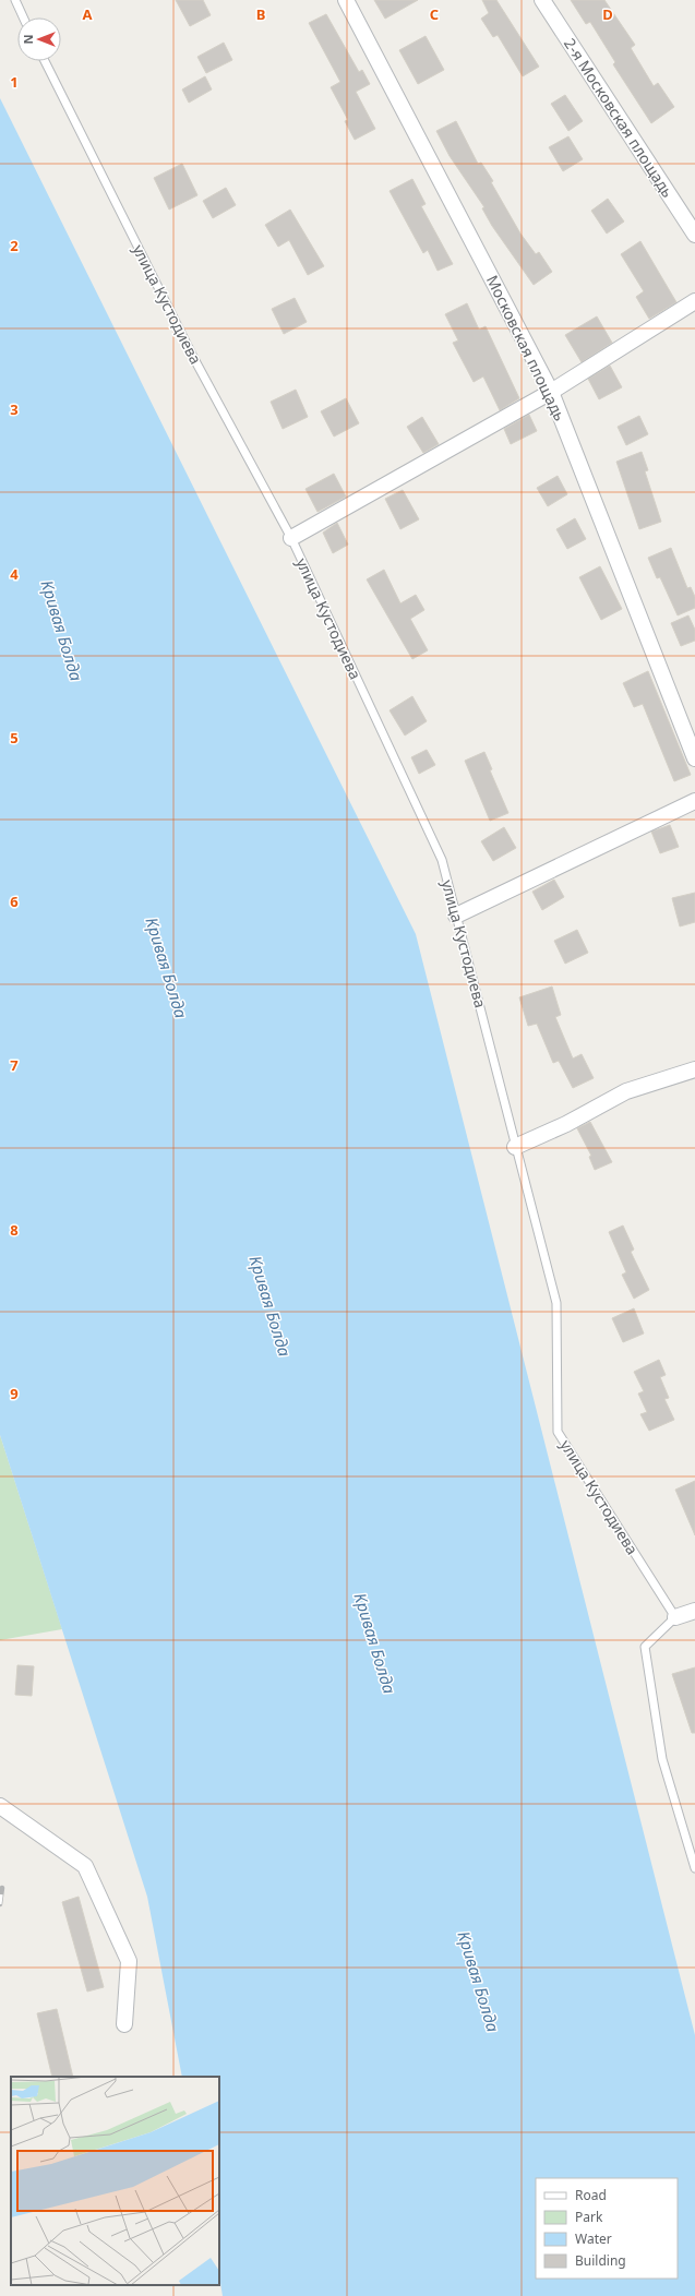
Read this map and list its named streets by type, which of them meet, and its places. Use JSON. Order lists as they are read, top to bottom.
{
  "streets": {
    "street": ["2-я Московская площадь", "Московская площадь"],
    "lane": ["улица Кустодиева"]
  },
  "water": ["Кривая Болда"],
  "legend": [
    "Road",
    "Park",
    "Water",
    "Building"
  ],
  "north": "left",
  "grid": {
    "columns": [
      "A",
      "B",
      "C",
      "D"
    ],
    "rows": [
      "1",
      "2",
      "3",
      "4",
      "5",
      "6",
      "7",
      "8",
      "9"
    ]
  }
}
